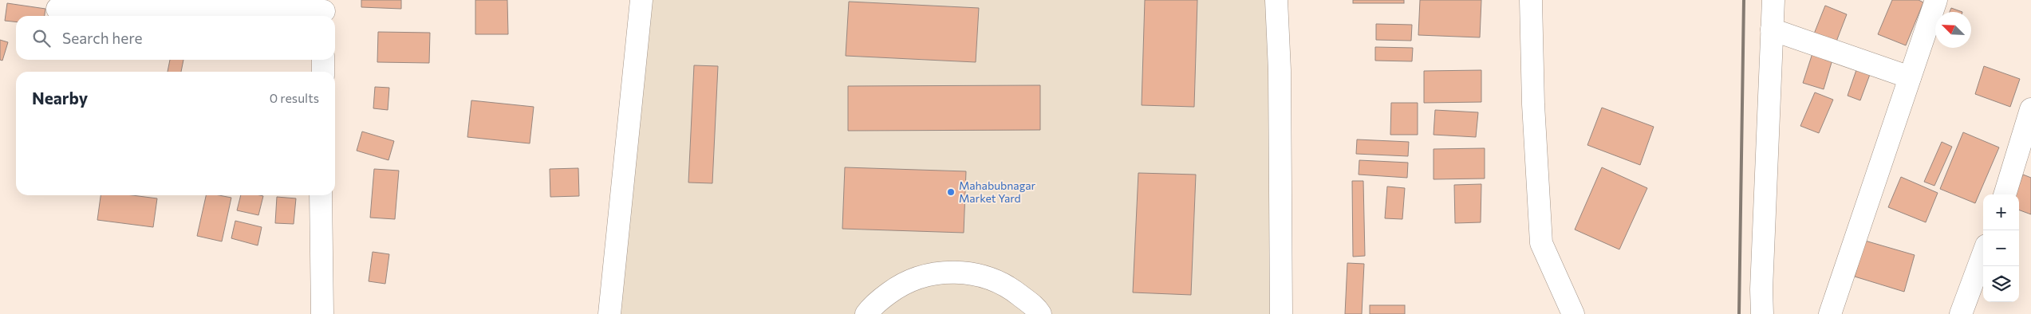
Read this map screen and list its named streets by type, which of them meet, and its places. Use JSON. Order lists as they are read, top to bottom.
{
  "places": ["Mahabubnagar Market Yard"],
  "north": "top left",
  "page": {
    "search": "Search here",
    "heading": ["Nearby", "0 results"],
    "map_buttons": ["+", "−"]
  }
}
